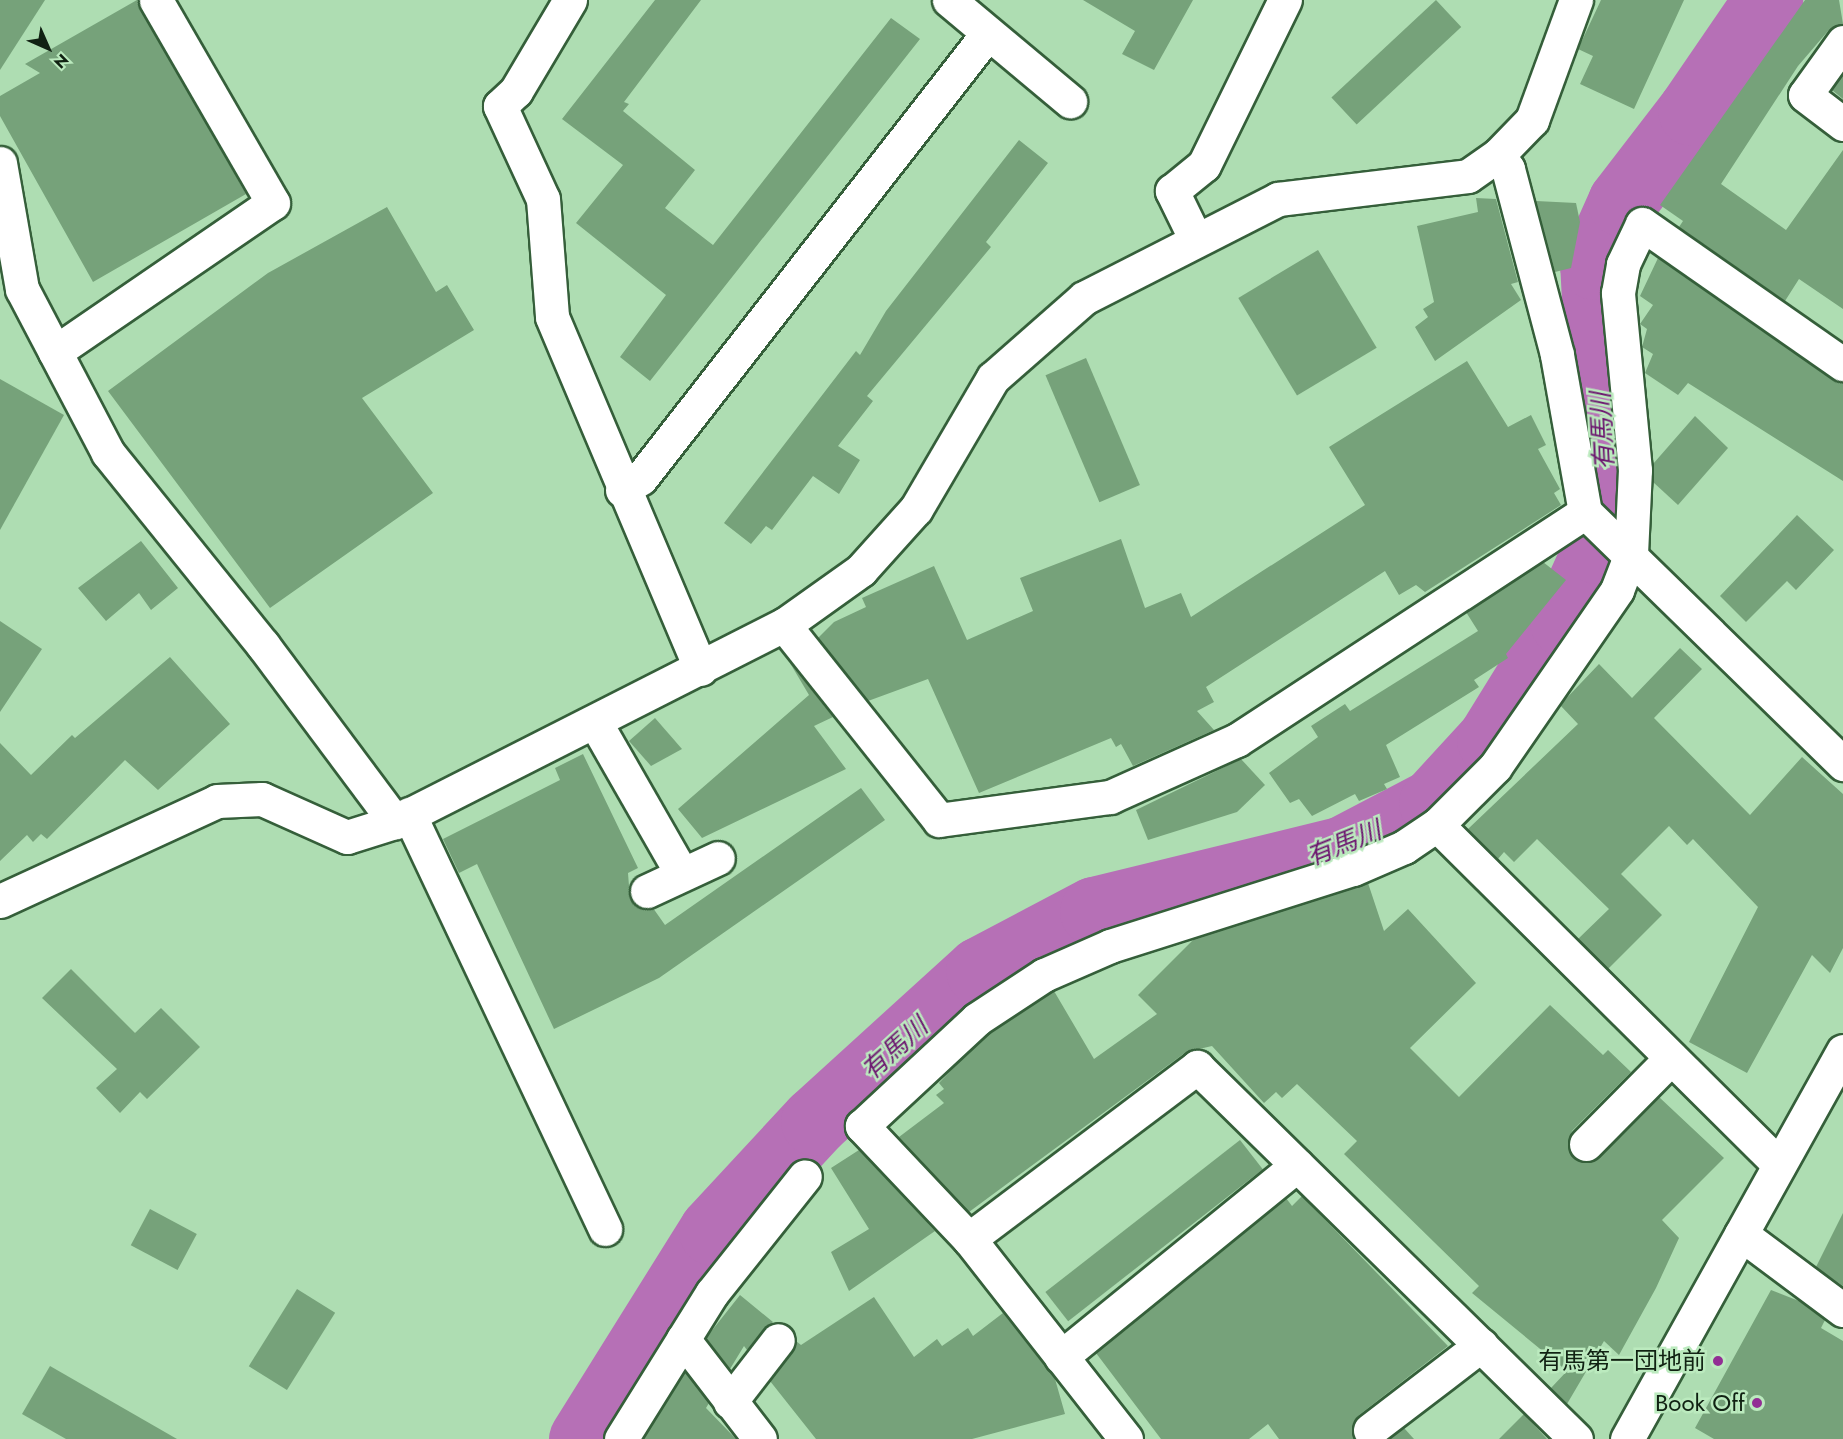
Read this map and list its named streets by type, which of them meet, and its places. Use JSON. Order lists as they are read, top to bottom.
{
  "water": ["有馬川"],
  "places": ["有馬第一団地前", "Book Off"],
  "north": "bottom right"
}
